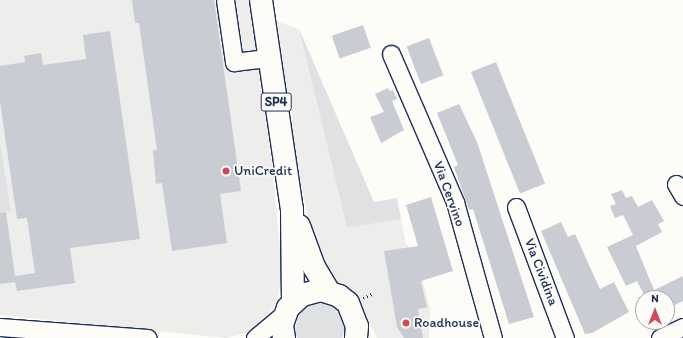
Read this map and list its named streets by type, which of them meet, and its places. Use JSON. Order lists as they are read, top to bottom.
{
  "streets": {
    "main road": ["SP4"],
    "street": ["Via Cervino", "Via Cividina"]
  },
  "places": ["UniCredit", "Roadhouse"],
  "north": "top"
}
